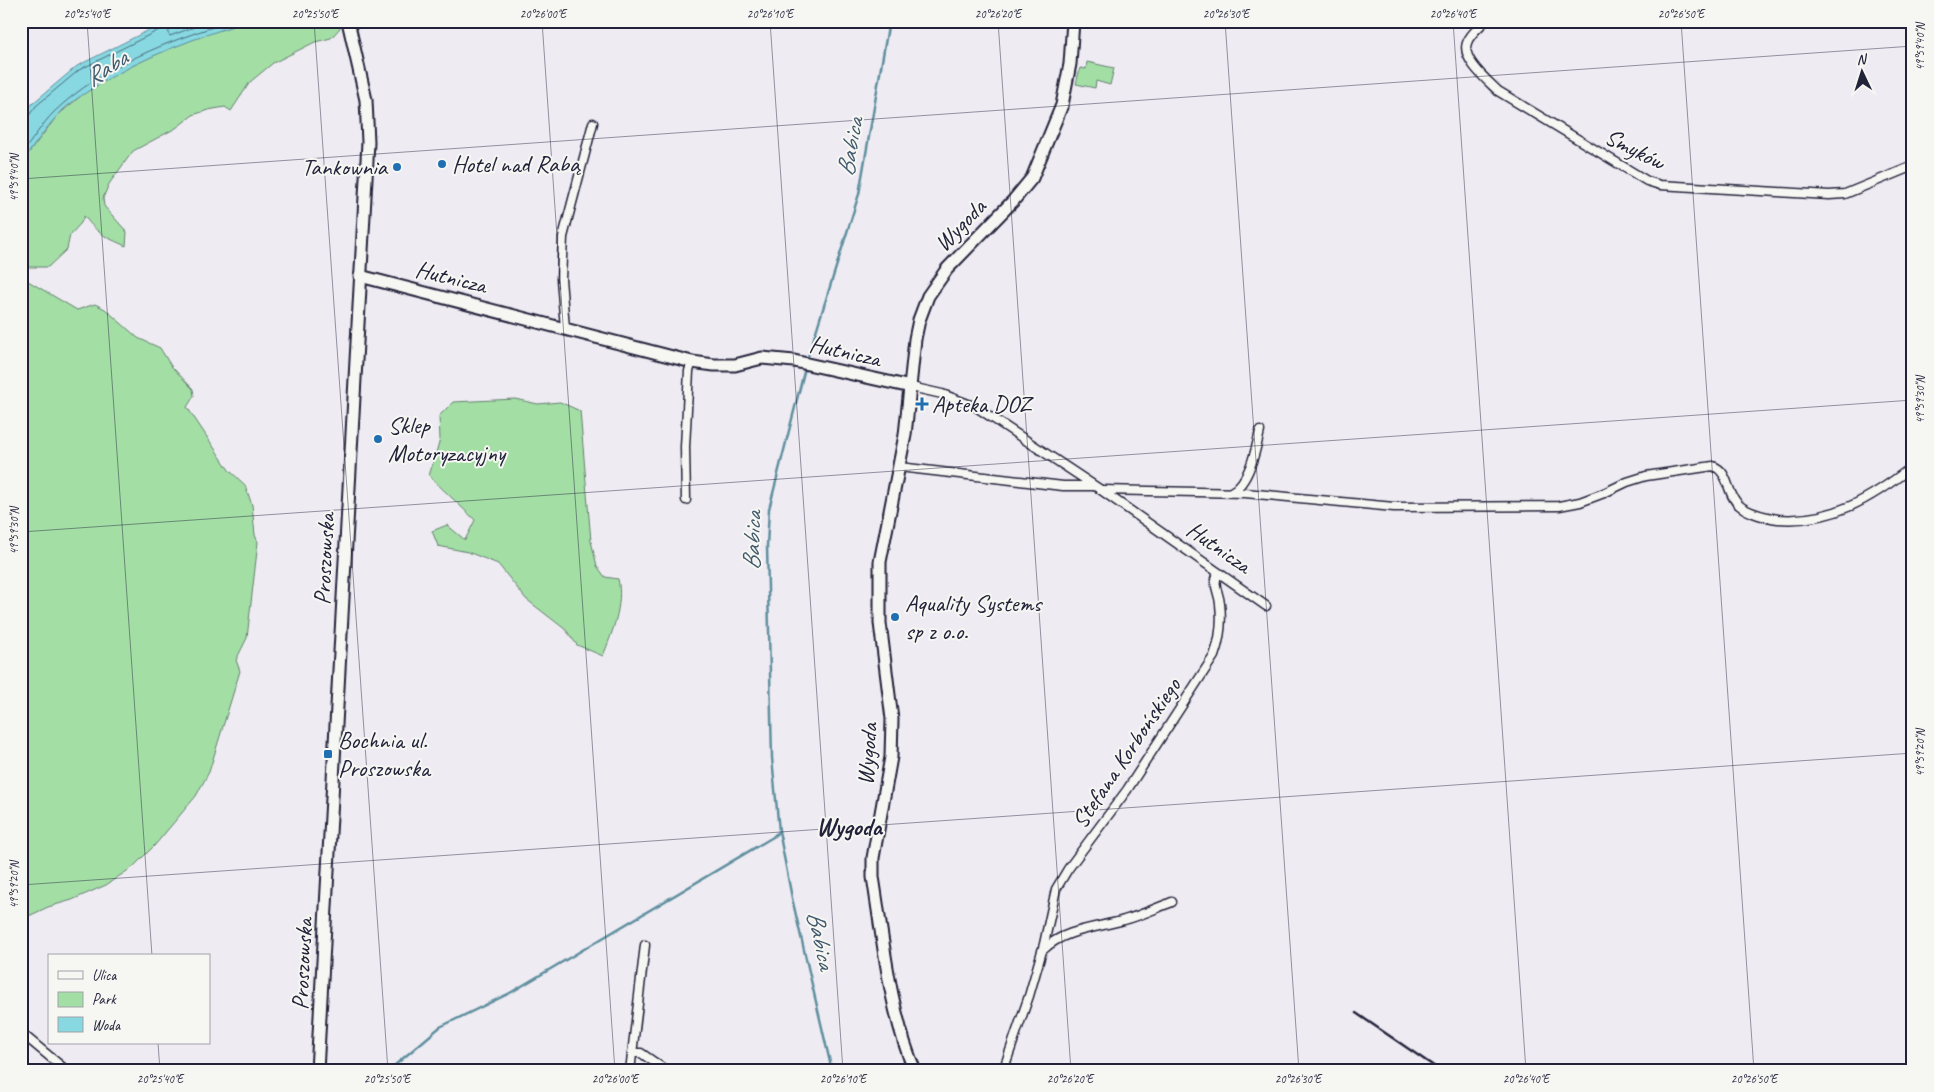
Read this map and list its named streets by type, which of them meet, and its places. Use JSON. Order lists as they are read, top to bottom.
{
  "streets": {
    "street": [
      "Smyków",
      "Wygoda",
      "Hutnicza",
      "Proszowska",
      "Stefana Korbońskiego"
    ]
  },
  "crossings": [
    ["Wygoda", "Hutnicza"],
    ["Hutnicza", "Proszowska"],
    ["Hutnicza", "Stefana Korbońskiego"]
  ],
  "districts": ["Wygoda"],
  "water": ["Raba", "Babica"],
  "places": {
    "other": [
      "Hotel nad Rabą",
      "Tankownia",
      "Sklep Motoryzacyjny",
      "Aquality Systems sp z o.o."
    ],
    "health": ["Apteka DOZ"],
    "transit": ["Bochnia ul. Proszowska"]
  },
  "legend": ["Ulica", "Park", "Woda"],
  "north": "top",
  "coordinates": [
    "20°25'40\"E",
    "20°25'50\"E",
    "20°26'00\"E",
    "20°26'10\"E",
    "20°26'20\"E",
    "20°26'30\"E",
    "20°26'40\"E",
    "20°26'50\"E",
    "49°59'40\"N",
    "49°59'30\"N",
    "49°59'20\"N"
  ]
}
